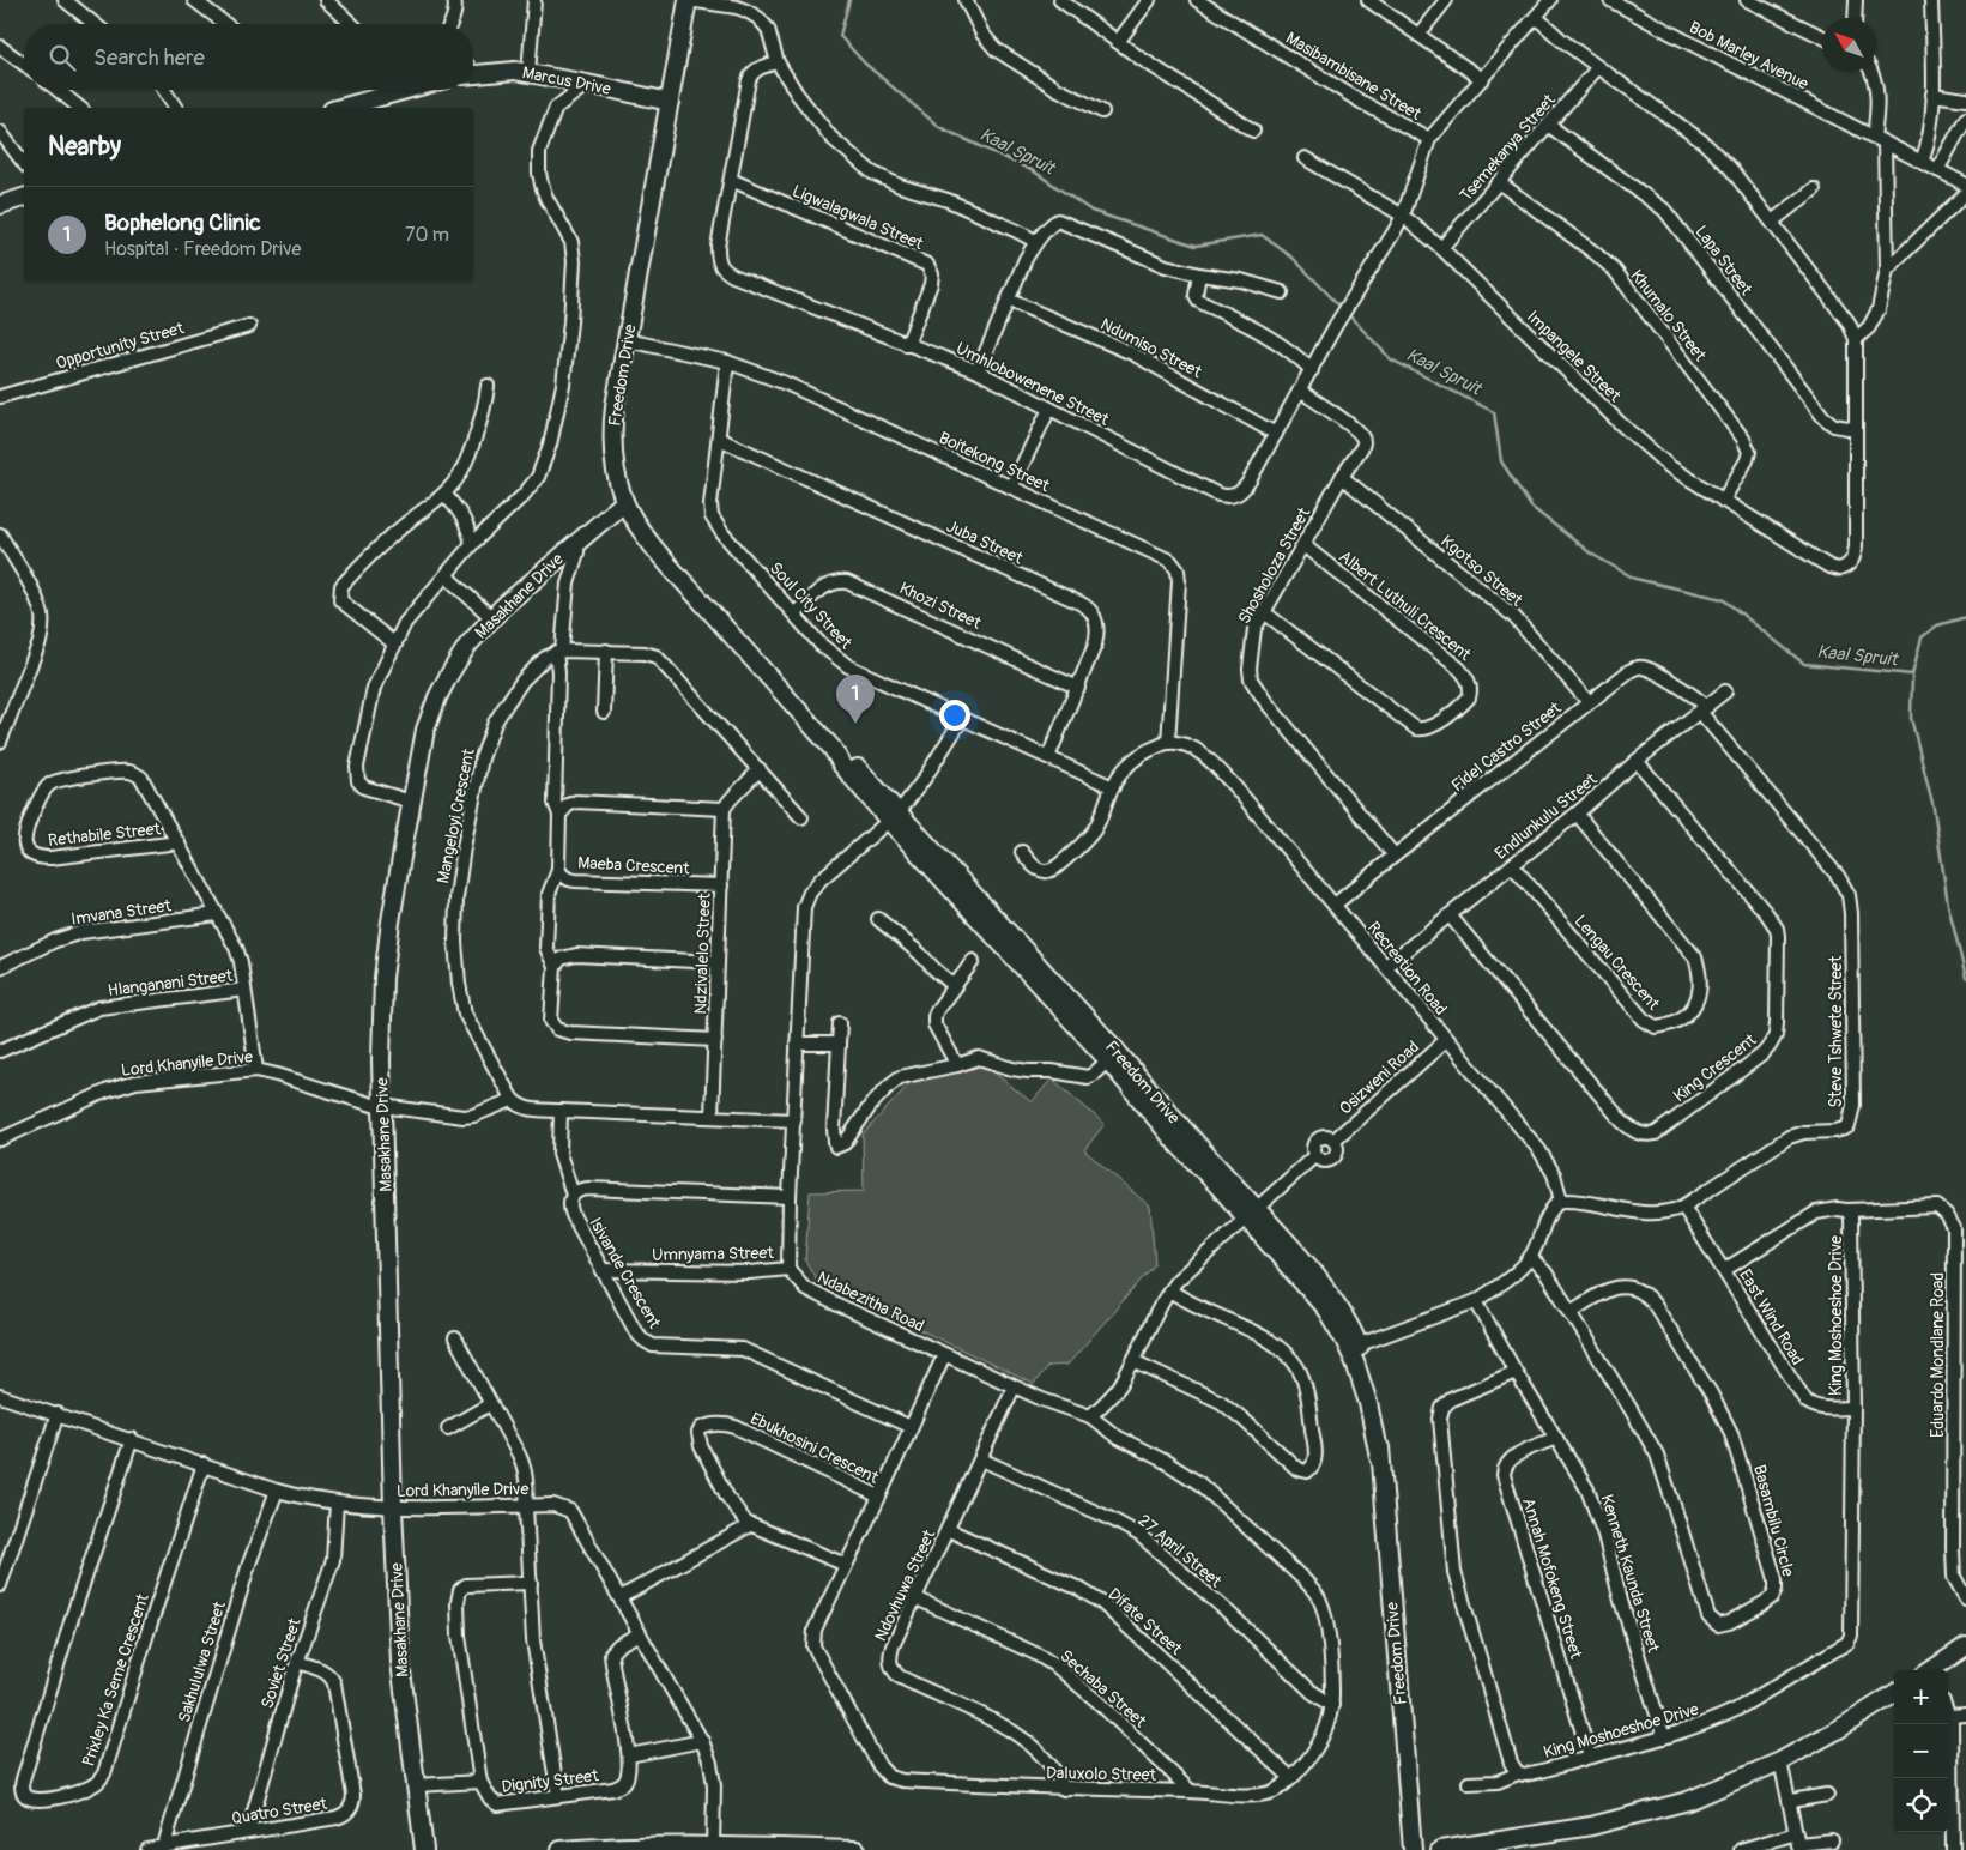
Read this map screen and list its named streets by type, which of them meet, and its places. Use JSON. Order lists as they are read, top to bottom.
{
  "streets": {
    "street": [
      "Bob Marley Avenue",
      "Masibambisane Street",
      "Marcus Drive",
      "Tsemekanya Street",
      "Ligwalagwala Street",
      "Lapa Street",
      "Khumalo Street",
      "Opportunity Street",
      "Ndumiso Street",
      "Impangele Street",
      "Freedom Drive",
      "Umhlobowenene Street",
      "Boitekong Street",
      "Juba Street",
      "Shosholoza Street",
      "Kgotso Street",
      "Masakhane Drive",
      "Soul City Street",
      "Khozi Street",
      "Albert Luthuli Crescent",
      "Fidel Castro Street",
      "Mangeloyi Crescent",
      "Endlunkulu Street",
      "Rethabile Street",
      "Maeba Crescent",
      "Imvana Street",
      "Ndzivalelo Street",
      "Lengau Crescent",
      "Recreation Road",
      "Hlanganani Street",
      "Steve Tshwete Street",
      "Lord Khanyile Drive",
      "King Crescent",
      "Osizweni Road",
      "Umnyama Street",
      "Isivande Crescent",
      "Ndabezitha Road",
      "King Moshoeshoe Drive",
      "East Wind Road",
      "Eduardo Mondlane Road",
      "Ebukhosini Crescent",
      "Basambilu Circle",
      "27 April Street",
      "Kenneth Kaunda Street",
      "Annah Mofokeng Street",
      "Ndovhuwa Street",
      "Difate Street",
      "Sakhululwa Street",
      "Soviet Street",
      "Prixley Ka Seme Crescent",
      "Sechaba Street",
      "Daluxolo Street",
      "Dignity Street",
      "Quatro Street"
    ]
  },
  "crossings": [
    ["Masibambisane Street", "Umhlobowenene Street"],
    ["Marcus Drive", "Freedom Drive"],
    ["Tsemekanya Street", "Lapa Street"],
    ["Tsemekanya Street", "Khumalo Street"],
    ["Tsemekanya Street", "Impangele Street"],
    ["Ligwalagwala Street", "Umhlobowenene Street"],
    ["Lapa Street", "Impangele Street"],
    ["Khumalo Street", "Impangele Street"],
    ["Ndumiso Street", "Umhlobowenene Street"],
    ["Impangele Street", "Umhlobowenene Street"],
    ["Freedom Drive", "Boitekong Street"],
    ["Freedom Drive", "Masakhane Drive"],
    ["Umhlobowenene Street", "Shosholoza Street"],
    ["Boitekong Street", "Soul City Street"],
    ["Boitekong Street", "Recreation Road"],
    ["Juba Street", "Soul City Street"],
    ["Juba Street", "Khozi Street"],
    ["Shosholoza Street", "Kgotso Street"],
    ["Shosholoza Street", "Albert Luthuli Crescent"],
    ["Shosholoza Street", "Fidel Castro Street"],
    ["Kgotso Street", "Fidel Castro Street"],
    ["Masakhane Drive", "Maeba Crescent"],
    ["Masakhane Drive", "Lord Khanyile Drive"],
    ["Soul City Street", "Khozi Street"],
    ["Fidel Castro Street", "Endlunkulu Street"],
    ["Fidel Castro Street", "Recreation Road"],
    ["Fidel Castro Street", "Steve Tshwete Street"],
    ["Mangeloyi Crescent", "Maeba Crescent"],
    ["Mangeloyi Crescent", "Lord Khanyile Drive"],
    ["Endlunkulu Street", "Lengau Crescent"],
    ["Endlunkulu Street", "Recreation Road"],
    ["Endlunkulu Street", "Steve Tshwete Street"],
    ["Endlunkulu Street", "King Crescent"],
    ["Rethabile Street", "Imvana Street"],
    ["Rethabile Street", "Hlanganani Street"],
    ["Rethabile Street", "Lord Khanyile Drive"],
    ["Maeba Crescent", "Ndzivalelo Street"],
    ["Recreation Road", "Steve Tshwete Street"],
    ["Recreation Road", "Osizweni Road"],
    ["Steve Tshwete Street", "East Wind Road"],
    ["Lord Khanyile Drive", "Sakhululwa Street"],
    ["Lord Khanyile Drive", "Soviet Street"],
    ["Lord Khanyile Drive", "Prixley Ka Seme Crescent"],
    ["Lord Khanyile Drive", "Dignity Street"],
    ["Umnyama Street", "Isivande Crescent"],
    ["Umnyama Street", "Ndabezitha Road"],
    ["Isivande Crescent", "Daluxolo Street"],
    ["Ndabezitha Road", "Ndovhuwa Street"],
    ["Ndabezitha Road", "Daluxolo Street"],
    ["King Moshoeshoe Drive", "East Wind Road"],
    ["King Moshoeshoe Drive", "Eduardo Mondlane Road"],
    ["King Moshoeshoe Drive", "Kenneth Kaunda Street"],
    ["King Moshoeshoe Drive", "Annah Mofokeng Street"],
    ["Ebukhosini Crescent", "Daluxolo Street"],
    ["27 April Street", "Ndovhuwa Street"],
    ["27 April Street", "Daluxolo Street"],
    ["Kenneth Kaunda Street", "Annah Mofokeng Street"],
    ["Ndovhuwa Street", "Difate Street"],
    ["Ndovhuwa Street", "Sechaba Street"],
    ["Ndovhuwa Street", "Daluxolo Street"],
    ["Difate Street", "Daluxolo Street"],
    ["Sakhululwa Street", "Quatro Street"],
    ["Soviet Street", "Quatro Street"],
    ["Sechaba Street", "Daluxolo Street"]
  ],
  "water": ["Kaal Spruit"],
  "north": "top left",
  "page": {
    "search": "Search here",
    "heading": "Nearby",
    "list": [
      {
        "mark": "1",
        "name": "Bophelong Clinic",
        "note": "Hospital · Freedom Drive",
        "value": "70 m"
      }
    ],
    "pins": "1",
    "map_buttons": ["+", "−"]
  }
}
